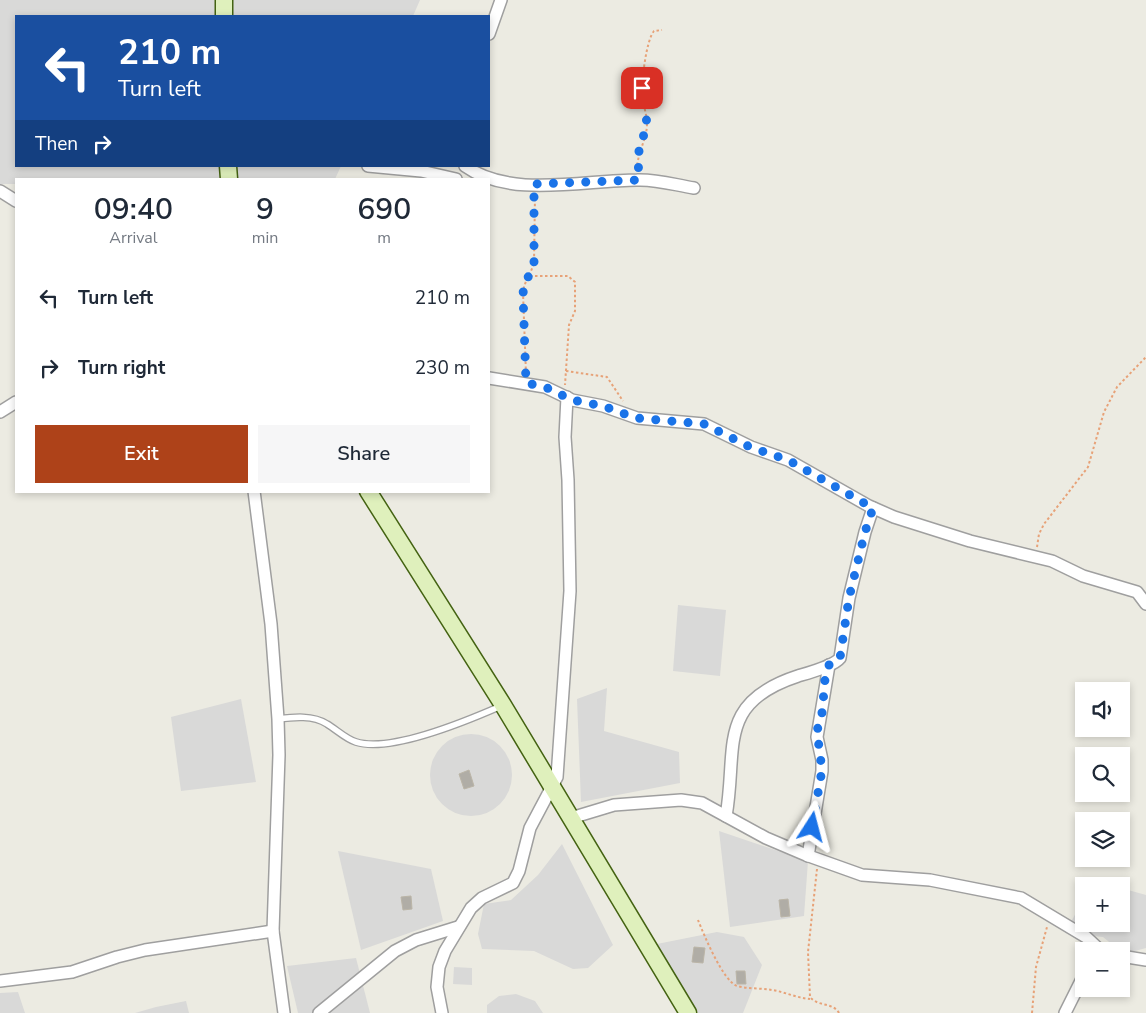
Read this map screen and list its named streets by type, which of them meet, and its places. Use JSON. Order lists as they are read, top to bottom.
{
  "page": {
    "turn": ["210 m", "Turn left"],
    "then": "Then",
    "eta": [
      "09:40",
      "Arrival",
      "9",
      "min",
      "690",
      "m"
    ],
    "list": [
      {
        "name": "Turn left",
        "value": "210 m"
      },
      {
        "name": "Turn right",
        "value": "230 m"
      }
    ],
    "buttons": ["Exit", "Share"],
    "map_buttons": ["+", "−"]
  }
}
